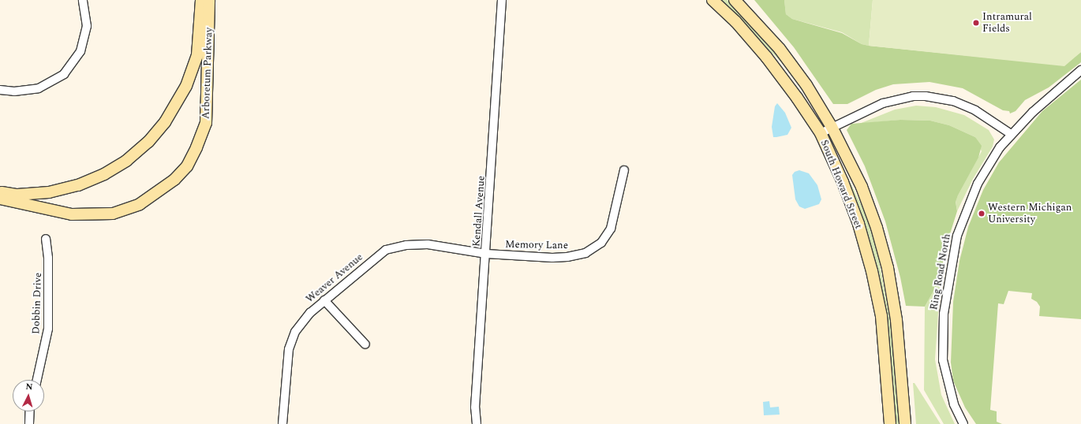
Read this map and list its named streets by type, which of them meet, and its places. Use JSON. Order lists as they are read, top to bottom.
{
  "streets": {
    "street": [
      "Arboretum Parkway",
      "South Howard Street",
      "Kendall Avenue",
      "Memory Lane",
      "Ring Road North",
      "Weaver Avenue",
      "Dobbin Drive"
    ]
  },
  "crossings": [
    ["Kendall Avenue", "Memory Lane"],
    ["Kendall Avenue", "Weaver Avenue"],
    ["Memory Lane", "Weaver Avenue"]
  ],
  "places": ["Intramural Fields", "Western Michigan University"],
  "north": "top"
}
